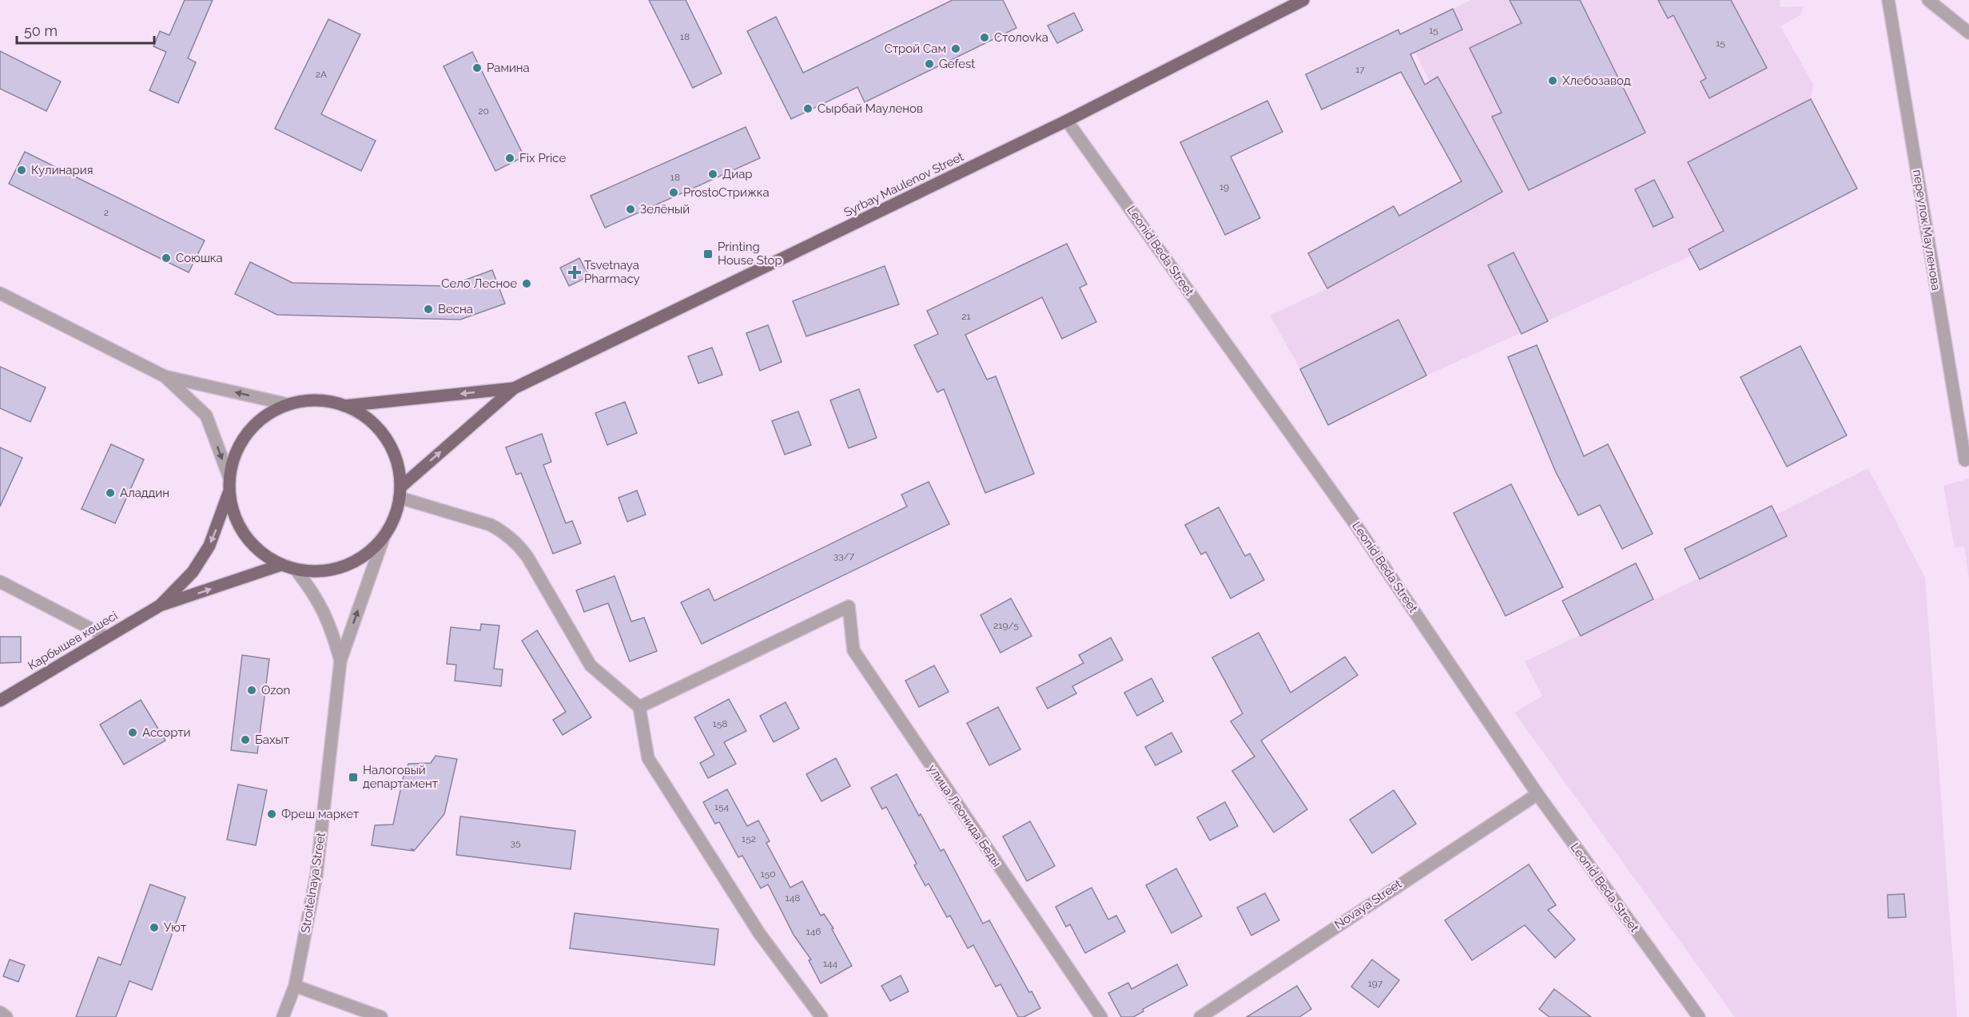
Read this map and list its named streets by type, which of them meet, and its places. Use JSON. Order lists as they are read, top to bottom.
{
  "streets": {
    "main road": ["Syrbay Maulenov Street", "Карбышев көшесі"],
    "street": [
      "переулок Мауленова",
      "Leonid Beda Street",
      "улица Леонида Беды",
      "Stroitelnaya Street",
      "Novaya Street"
    ]
  },
  "crossings": [
    ["Syrbay Maulenov Street", "Leonid Beda Street"],
    ["Leonid Beda Street", "Novaya Street"]
  ],
  "places": {
    "other": [
      "Столоvka",
      "Строй Сам",
      "Gefest",
      "Рамина",
      "Хлебозавод",
      "Сырбай Мауленов",
      "Fix Price",
      "Кулинария",
      "Диар",
      "ProstoСтрижка",
      "Зелёный",
      "Союшка",
      "Село Лесное",
      "Весна",
      "Аладдин",
      "Ozon",
      "Ассорти",
      "Бахыт",
      "Фреш маркет",
      "Уют"
    ],
    "transit": ["Printing House Stop", "Налоговый департамент"],
    "health": ["Tsvetnaya Pharmacy"]
  },
  "house_numbers": [
    "15",
    "18",
    "15",
    "17",
    "2А",
    "20",
    "18",
    "19",
    "2",
    "21",
    "33/7",
    "219/5",
    "158",
    "154",
    "152",
    "35",
    "150",
    "148",
    "146",
    "144",
    "197"
  ],
  "scale_bar": "50 m"
}
